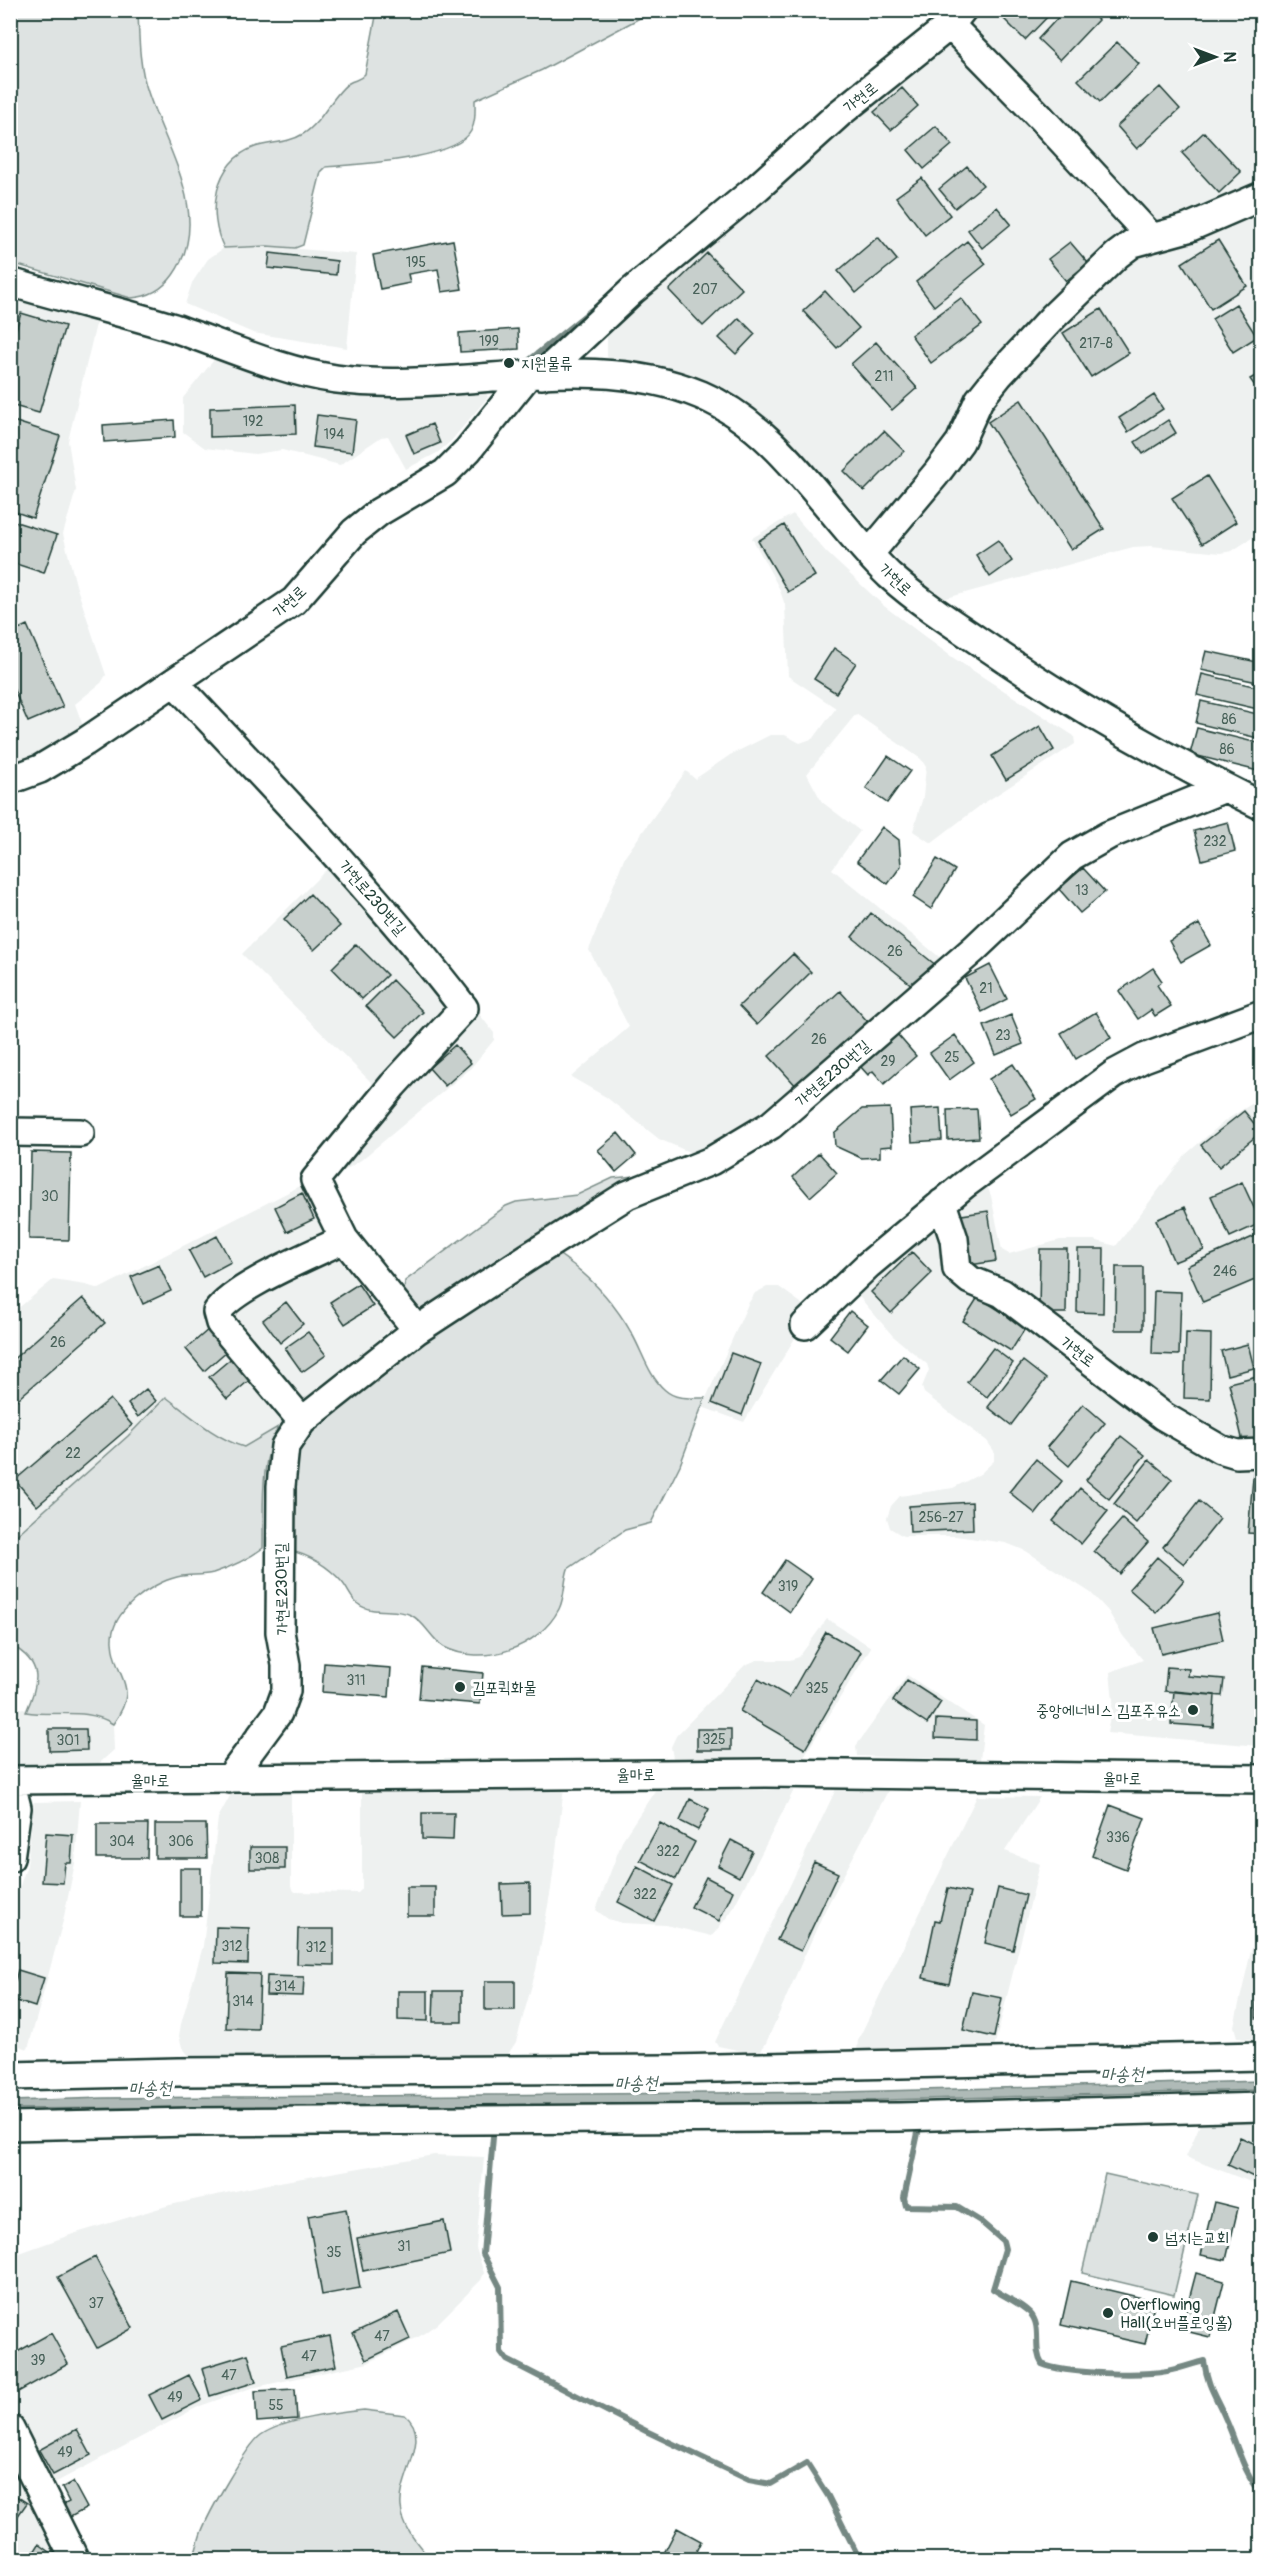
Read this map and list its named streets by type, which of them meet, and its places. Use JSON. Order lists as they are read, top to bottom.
{
  "streets": {
    "street": ["가현로", "가현로230번길", "율마로"]
  },
  "crossings": [
    ["가현로", "가현로230번길"],
    ["가현로230번길", "율마로"]
  ],
  "water": ["마송천"],
  "places": [
    "지원물류",
    "김포퀵화물",
    "중앙에너비스 김포주유소",
    "넘치는교회",
    "Overflowing Hall(오버플로잉홀)"
  ],
  "house_numbers": [
    "195",
    "207",
    "199",
    "217-8",
    "211",
    "192",
    "194",
    "86",
    "86",
    "232",
    "13",
    "26",
    "21",
    "23",
    "26",
    "25",
    "29",
    "30",
    "246",
    "26",
    "22",
    "256-27",
    "319",
    "311",
    "325",
    "325",
    "301",
    "336",
    "304",
    "306",
    "322",
    "308",
    "322",
    "312",
    "312",
    "314",
    "314",
    "31",
    "35",
    "37",
    "47",
    "47",
    "39",
    "47",
    "49",
    "55",
    "49"
  ],
  "north": "right"
}
